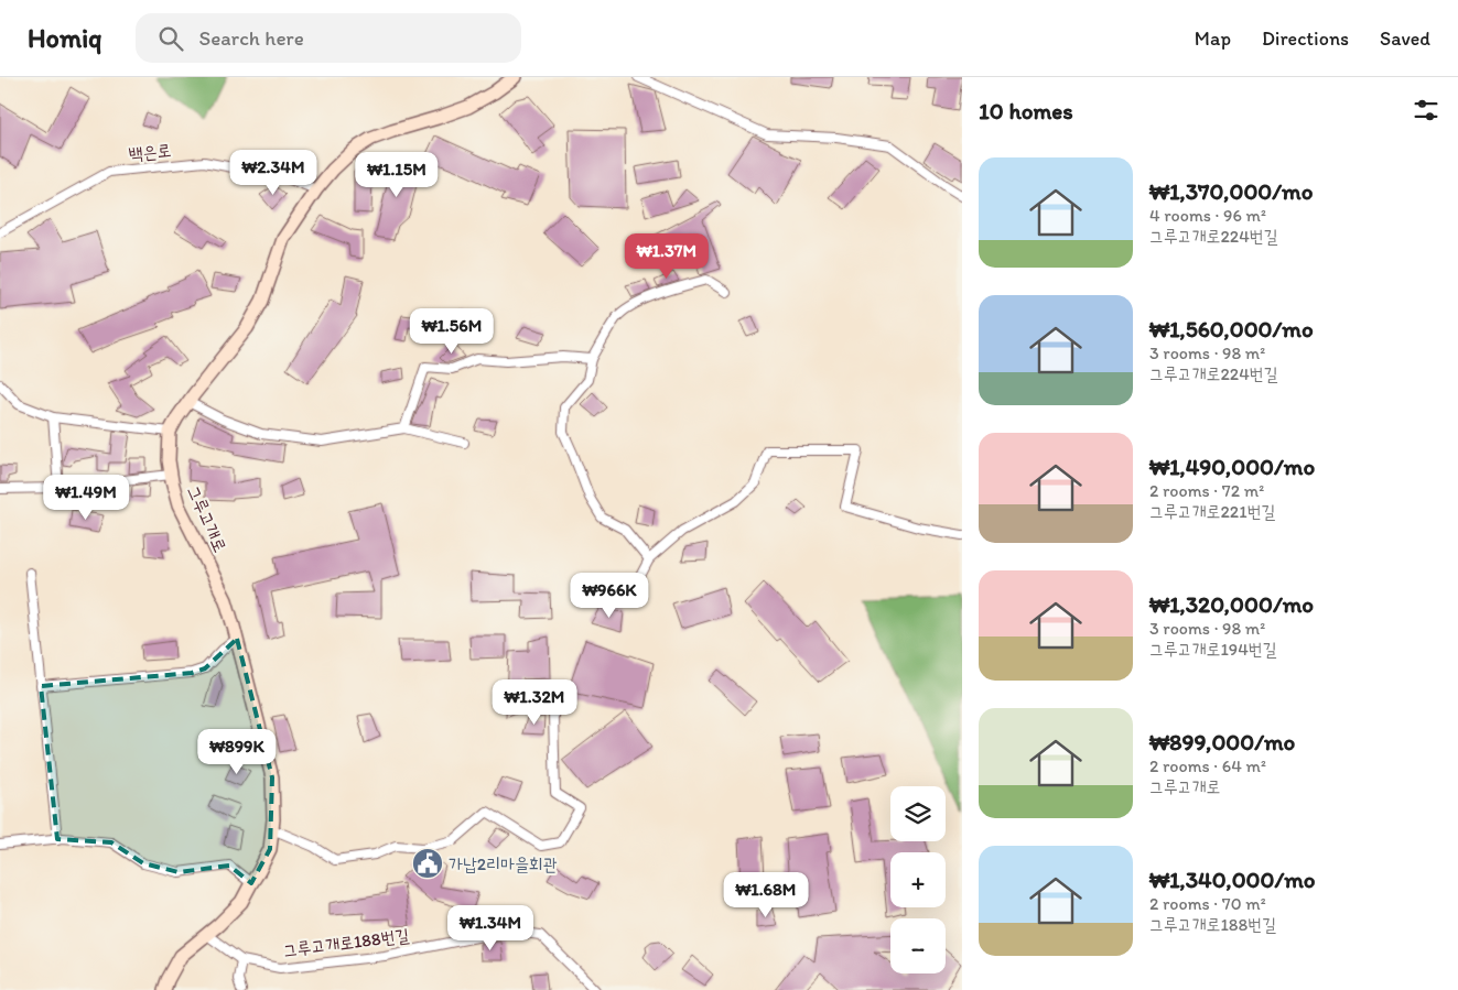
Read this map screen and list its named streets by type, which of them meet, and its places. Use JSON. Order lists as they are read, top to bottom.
{
  "streets": {
    "street": ["백은로", "그루고개로", "그루고개로188번길"]
  },
  "crossings": [
    ["그루고개로", "그루고개로188번길"]
  ],
  "places": {
    "public building": ["가납2리마을회관"]
  },
  "page": {
    "header": "Homiq",
    "search": "Search here",
    "nav": ["Map", "Directions", "Saved"],
    "heading": "10 homes",
    "list": [
      {
        "name": "₩1,370,000/mo",
        "note": "4 rooms · 96 m² · 그루고개로224번길"
      },
      {
        "name": "₩1,560,000/mo",
        "note": "3 rooms · 98 m² · 그루고개로224번길"
      },
      {
        "name": "₩1,490,000/mo",
        "note": "2 rooms · 72 m² · 그루고개로221번길"
      },
      {
        "name": "₩1,320,000/mo",
        "note": "3 rooms · 98 m² · 그루고개로194번길"
      },
      {
        "name": "₩899,000/mo",
        "note": "2 rooms · 64 m² · 그루고개로"
      },
      {
        "name": "₩1,340,000/mo",
        "note": "2 rooms · 70 m² · 그루고개로188번길"
      }
    ],
    "price": [
      "₩2.34M",
      "₩1.15M",
      "₩1.37M",
      "₩1.56M",
      "₩1.49M",
      "₩966K",
      "₩1.32M",
      "₩899K",
      "₩1.68M",
      "₩1.34M"
    ],
    "map_buttons": ["+", "−"]
  }
}
